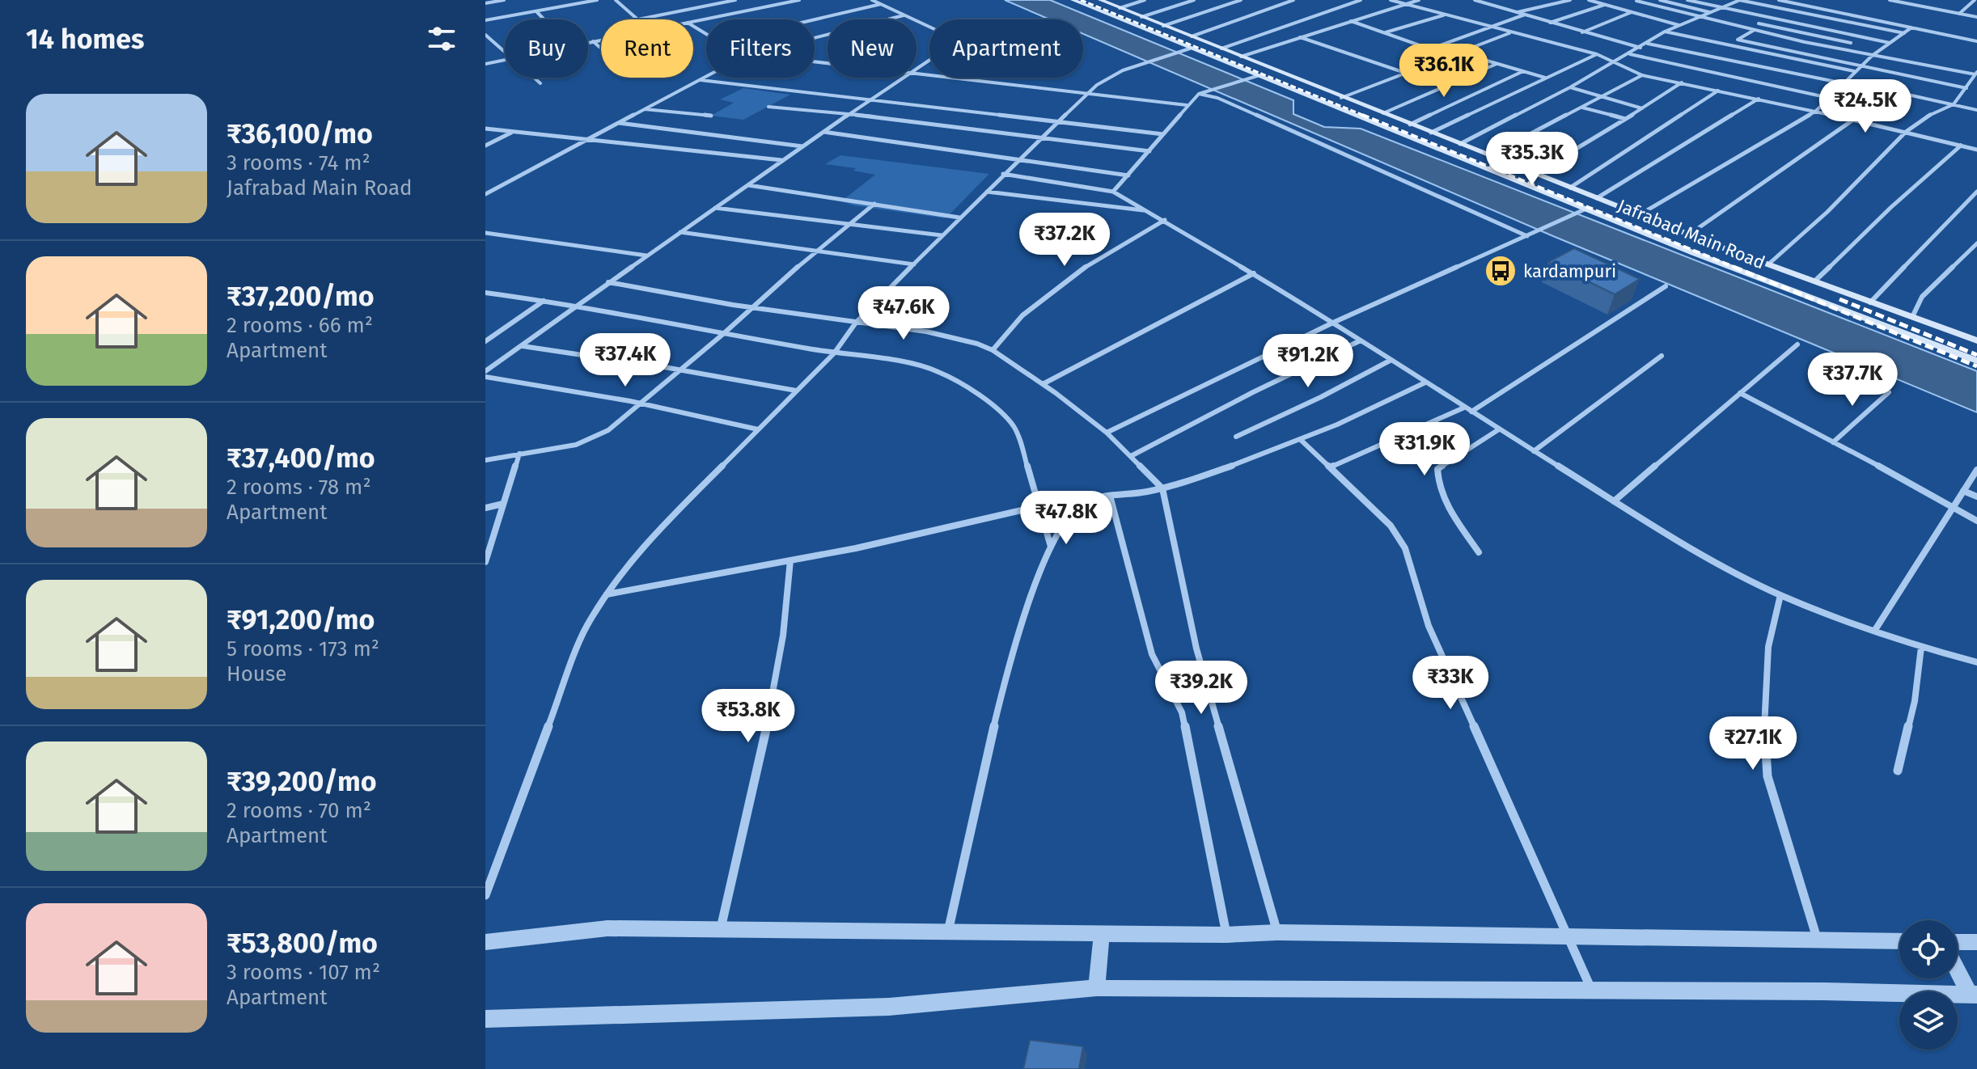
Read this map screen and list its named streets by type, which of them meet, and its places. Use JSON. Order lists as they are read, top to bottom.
{
  "streets": {
    "main road": ["Jafrabad Main Road"]
  },
  "places": {
    "bus stop": ["kardampuri"]
  },
  "page": {
    "heading": "14 homes",
    "chip": [
      "Buy",
      "Rent",
      "Filters",
      "New",
      "Apartment"
    ],
    "price": [
      "₹36.1K",
      "₹24.5K",
      "₹35.3K",
      "₹37.2K",
      "₹47.6K",
      "₹37.4K",
      "₹91.2K",
      "₹37.7K",
      "₹31.9K",
      "₹47.8K",
      "₹33K",
      "₹39.2K",
      "₹53.8K",
      "₹27.1K"
    ],
    "list": [
      {
        "name": "₹36,100/mo",
        "note": "3 rooms · 74 m² · Jafrabad Main Road"
      },
      {
        "name": "₹37,200/mo",
        "note": "2 rooms · 66 m² · Apartment"
      },
      {
        "name": "₹37,400/mo",
        "note": "2 rooms · 78 m² · Apartment"
      },
      {
        "name": "₹91,200/mo",
        "note": "5 rooms · 173 m² · House"
      },
      {
        "name": "₹39,200/mo",
        "note": "2 rooms · 70 m² · Apartment"
      },
      {
        "name": "₹53,800/mo",
        "note": "3 rooms · 107 m² · Apartment"
      }
    ]
  }
}
